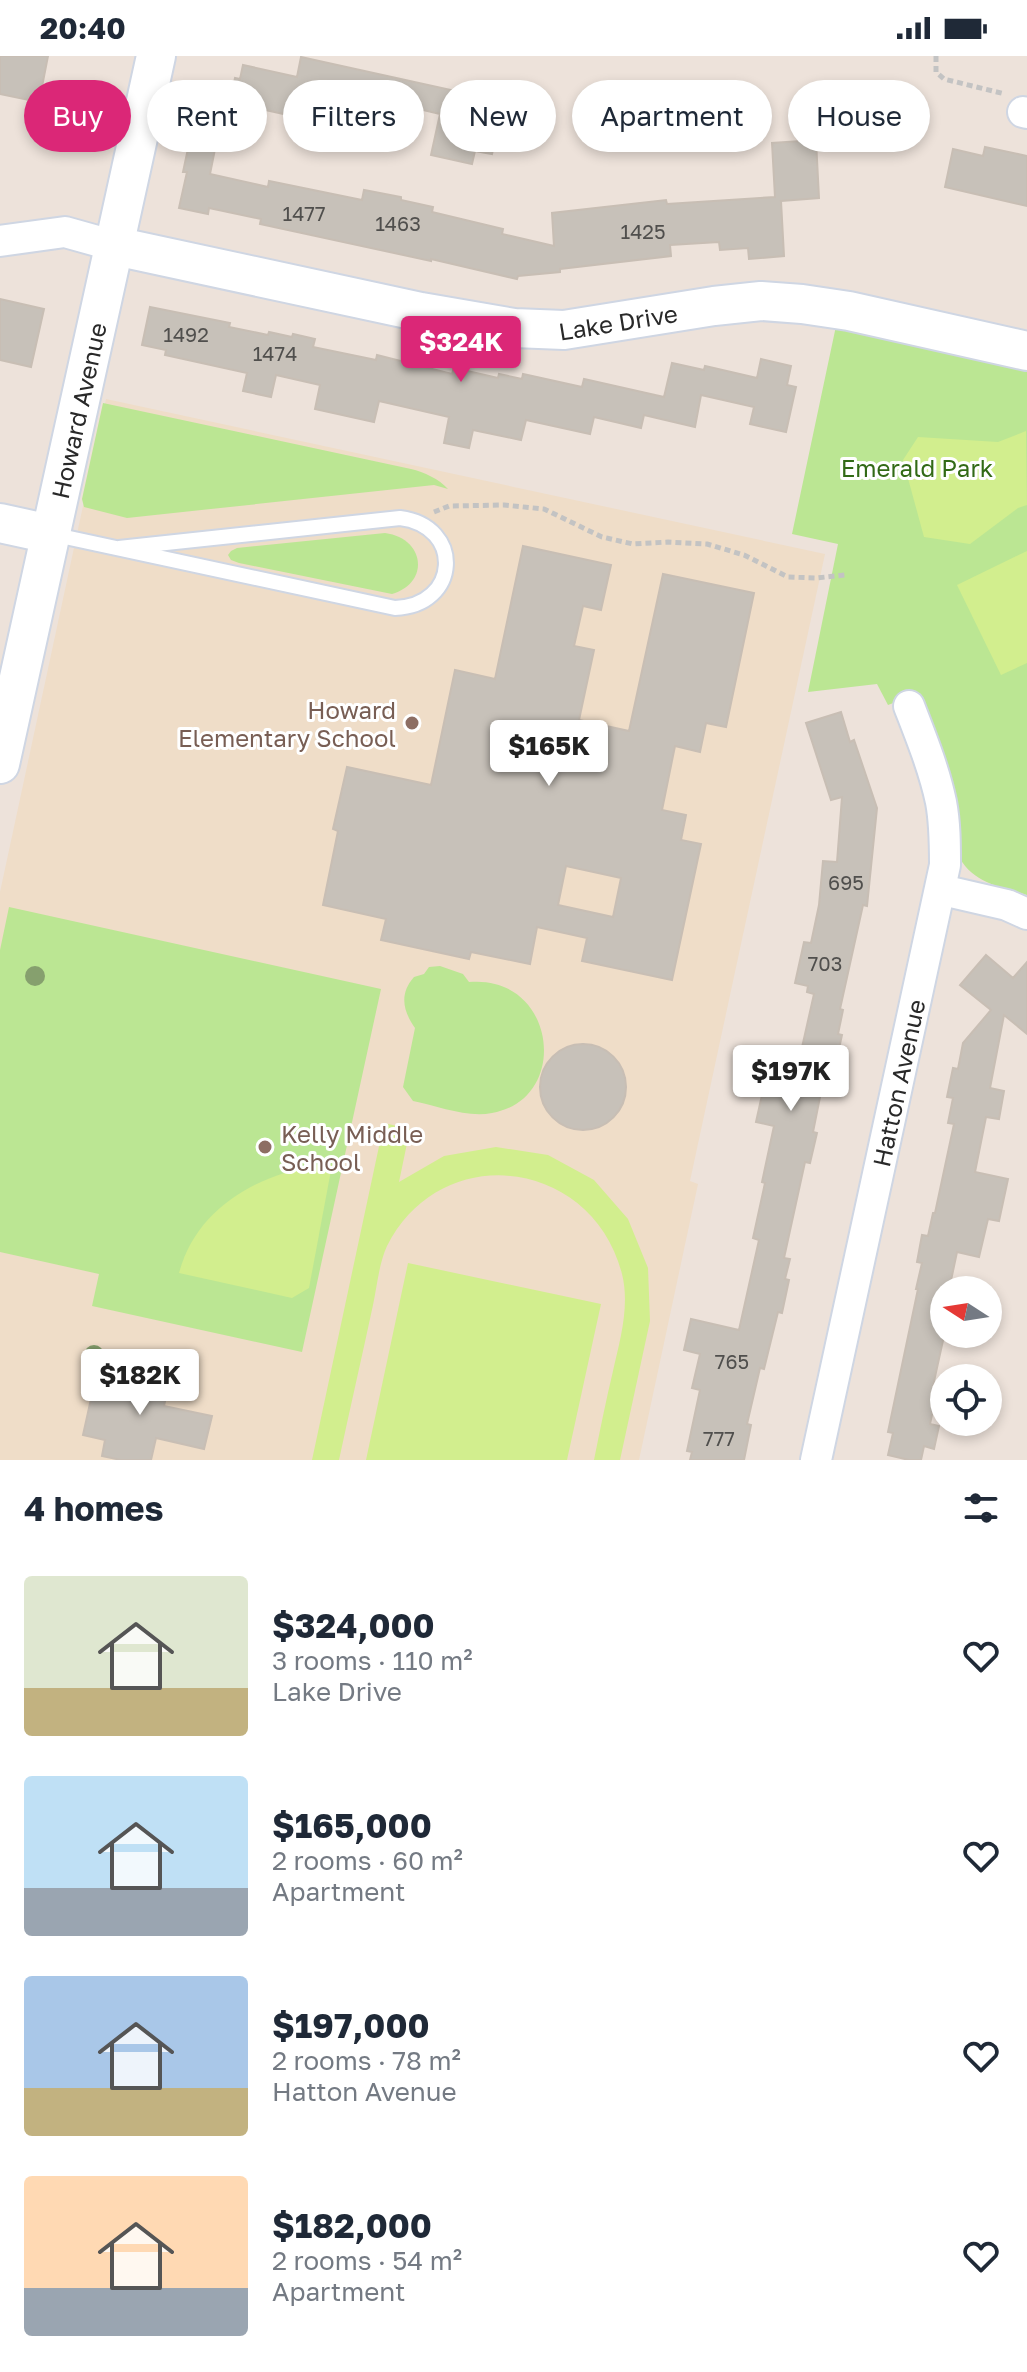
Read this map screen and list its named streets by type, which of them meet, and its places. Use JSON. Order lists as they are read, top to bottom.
{
  "streets": {
    "street": ["Lake Drive", "Howard Avenue", "Hatton Avenue"]
  },
  "crossings": [
    ["Lake Drive", "Howard Avenue"]
  ],
  "parks": ["Emerald Park"],
  "places": ["Howard Elementary School", "Kelly Middle School"],
  "house_numbers": [
    "1477",
    "1463",
    "1425",
    "1492",
    "1474",
    "695",
    "703",
    "765",
    "777"
  ],
  "north": "left",
  "page": {
    "status": "20:40",
    "chip": [
      "Buy",
      "Rent",
      "Filters",
      "New",
      "Apartment",
      "House"
    ],
    "price": [
      "$324K",
      "$165K",
      "$197K",
      "$182K"
    ],
    "heading": "4 homes",
    "list": [
      {
        "name": "$324,000",
        "note": "3 rooms · 110 m² · Lake Drive"
      },
      {
        "name": "$165,000",
        "note": "2 rooms · 60 m² · Apartment"
      },
      {
        "name": "$197,000",
        "note": "2 rooms · 78 m² · Hatton Avenue"
      },
      {
        "name": "$182,000",
        "note": "2 rooms · 54 m² · Apartment"
      }
    ]
  }
}
